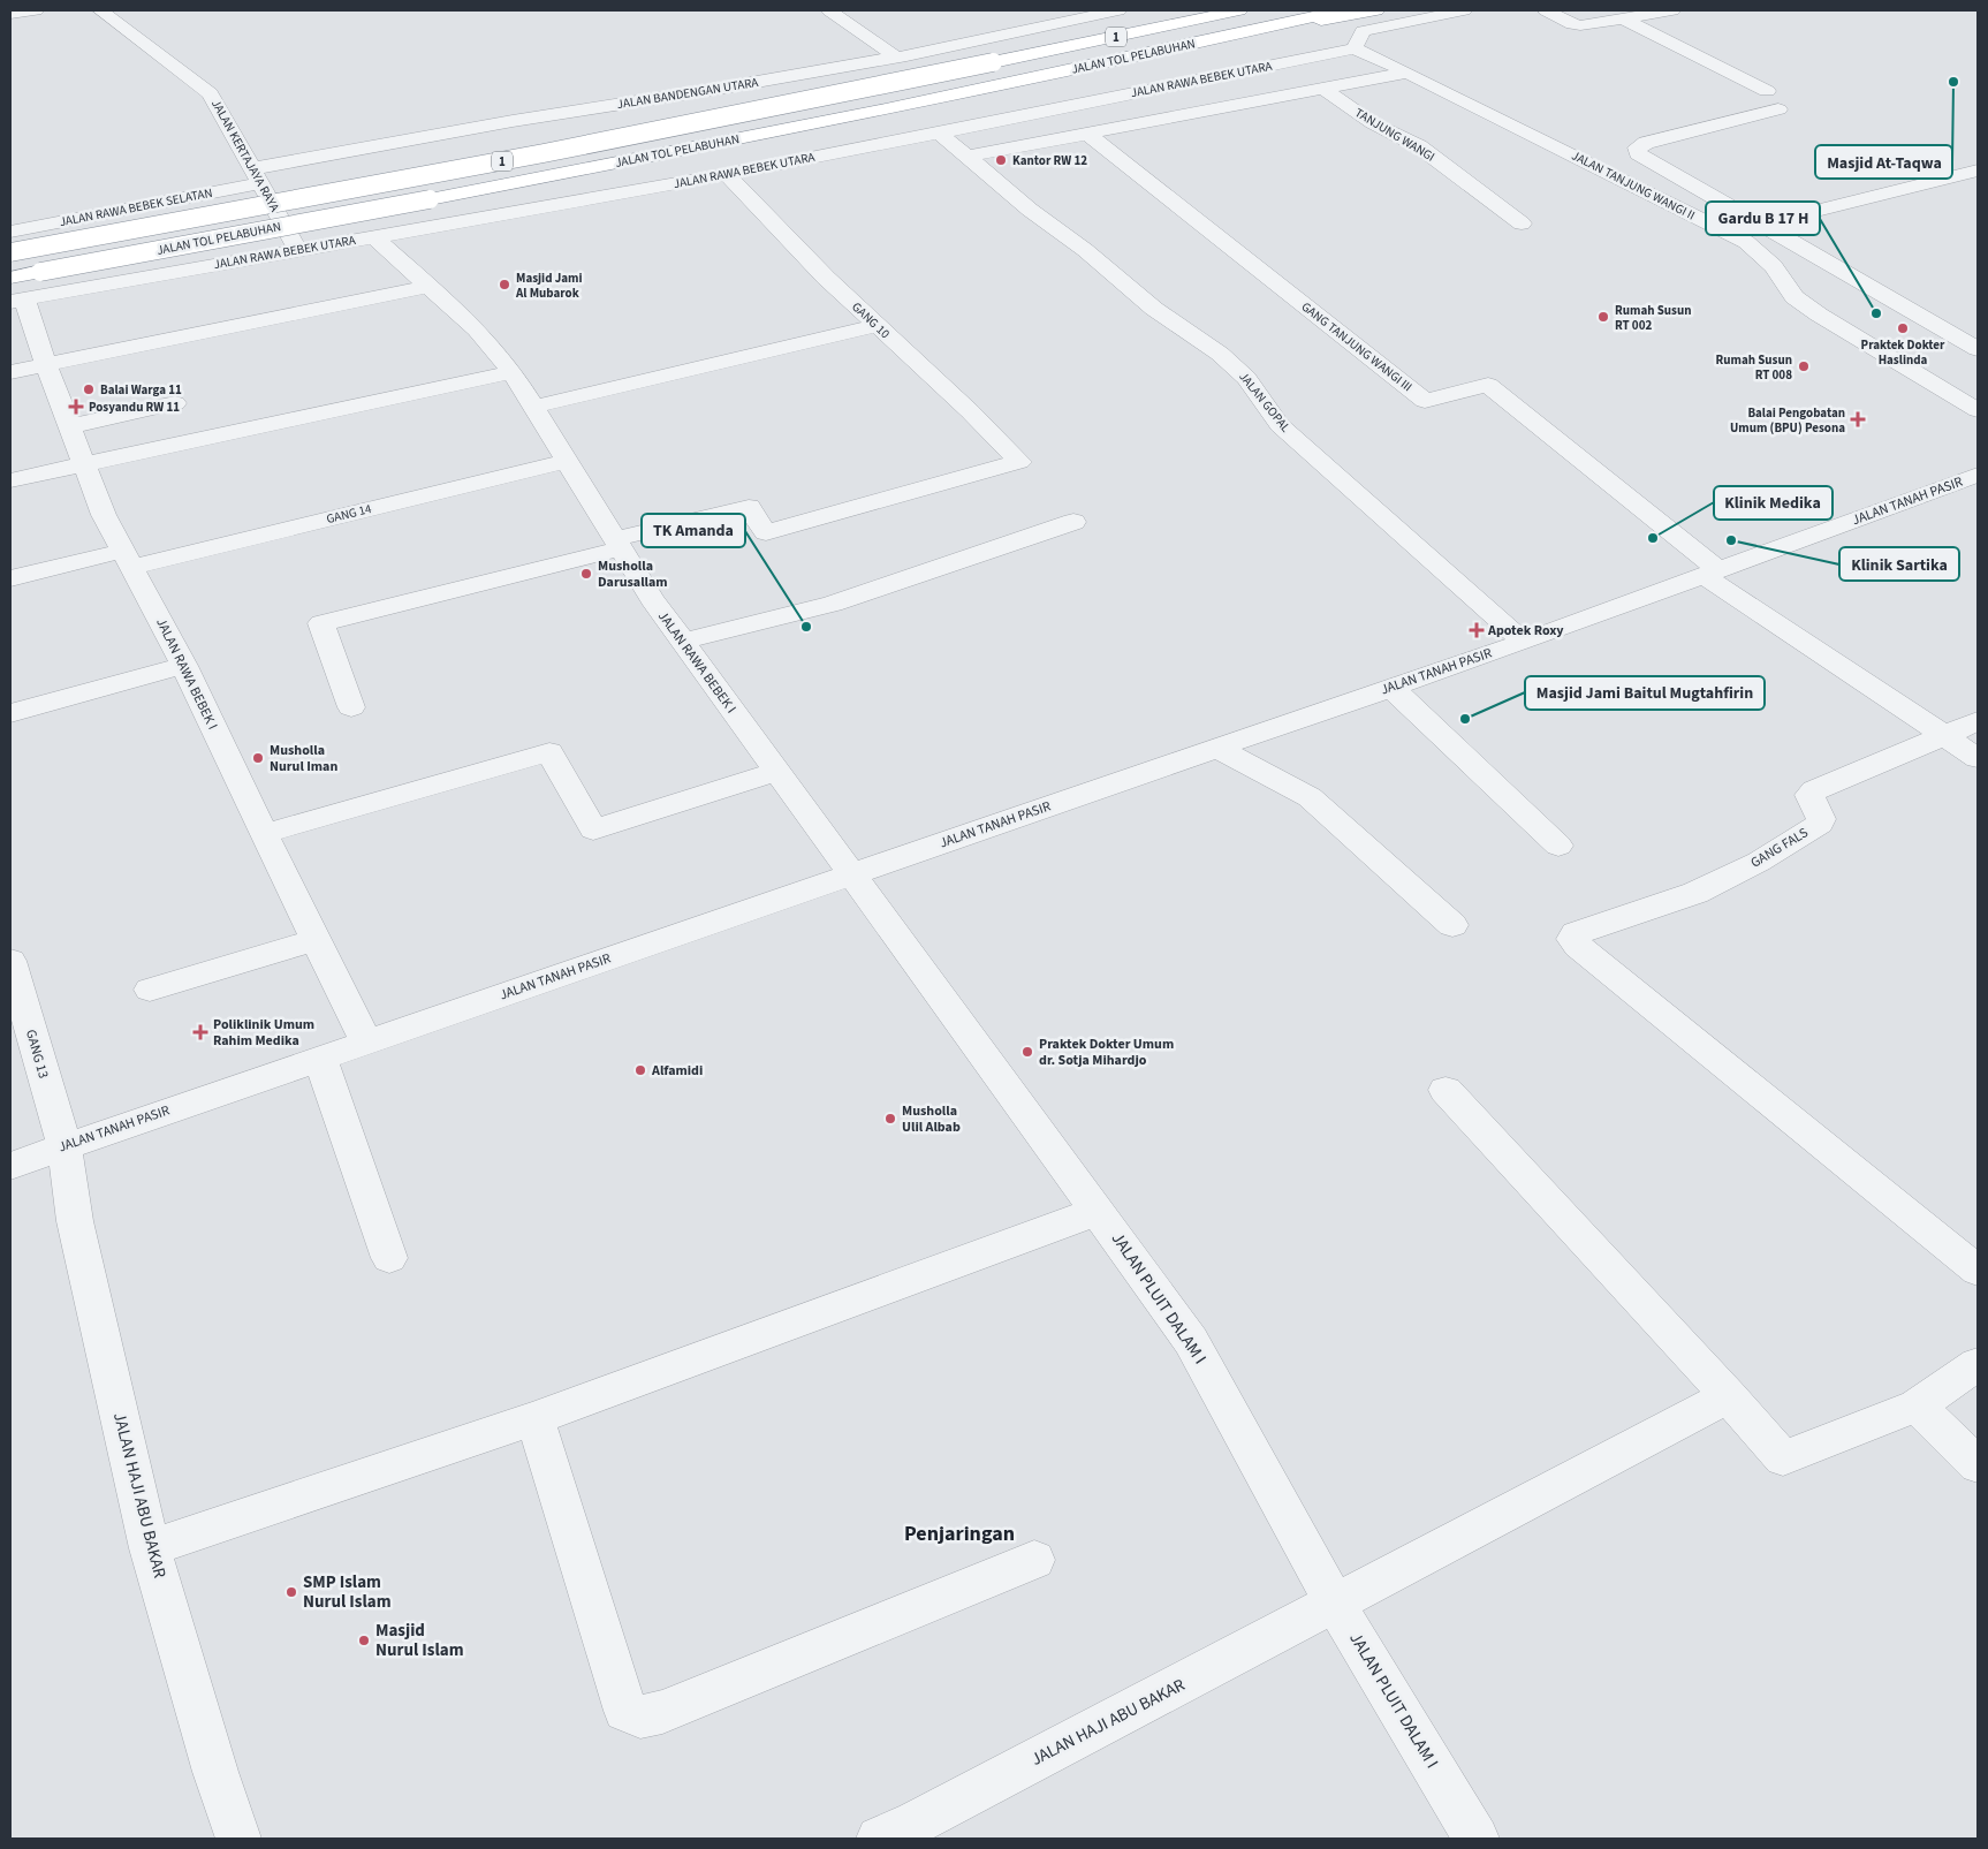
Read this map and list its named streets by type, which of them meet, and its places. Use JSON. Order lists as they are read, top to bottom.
{
  "streets": {
    "highway": ["1", "JALAN TOL PELABUHAN"],
    "street": [
      "JALAN RAWA BEBEK UTARA",
      "JALAN BANDENGAN UTARA",
      "TANJUNG WANGI",
      "JALAN KERTAJAYA RAYA",
      "JALAN TANJUNG WANGI II",
      "JALAN RAWA BEBEK SELATAN",
      "GANG 10",
      "GANG TANJUNG WANGI III",
      "JALAN GOPAL",
      "JALAN TANAH PASIR",
      "GANG 14",
      "JALAN RAWA BEBEK I",
      "GANG FALS",
      "GANG 13",
      "JALAN PLUIT DALAM I",
      "JALAN HAJI ABU BAKAR"
    ]
  },
  "crossings": [
    ["JALAN RAWA BEBEK UTARA", "JALAN KERTAJAYA RAYA"],
    ["JALAN RAWA BEBEK UTARA", "JALAN TANJUNG WANGI II"],
    ["JALAN RAWA BEBEK UTARA", "GANG 10"],
    ["JALAN RAWA BEBEK UTARA", "JALAN GOPAL"],
    ["JALAN RAWA BEBEK UTARA", "JALAN RAWA BEBEK I"],
    ["JALAN BANDENGAN UTARA", "JALAN KERTAJAYA RAYA"],
    ["JALAN BANDENGAN UTARA", "JALAN RAWA BEBEK SELATAN"],
    ["JALAN KERTAJAYA RAYA", "JALAN RAWA BEBEK SELATAN"],
    ["GANG 10", "JALAN RAWA BEBEK I"],
    ["GANG TANJUNG WANGI III", "JALAN TANAH PASIR"],
    ["JALAN GOPAL", "JALAN TANAH PASIR"],
    ["JALAN TANAH PASIR", "JALAN RAWA BEBEK I"],
    ["JALAN TANAH PASIR", "GANG 13"],
    ["JALAN TANAH PASIR", "JALAN PLUIT DALAM I"],
    ["JALAN TANAH PASIR", "JALAN HAJI ABU BAKAR"],
    ["GANG 14", "JALAN RAWA BEBEK I"],
    ["JALAN RAWA BEBEK I", "JALAN PLUIT DALAM I"],
    ["GANG 13", "JALAN HAJI ABU BAKAR"],
    ["JALAN PLUIT DALAM I", "JALAN HAJI ABU BAKAR"]
  ],
  "districts": ["Penjaringan"],
  "places": {
    "other": [
      "Masjid At-Taqwa",
      "Kantor RW 12",
      "Masjid Jami Al Mubarok",
      "Gardu B 17 H",
      "Rumah Susun RT 002",
      "Praktek Dokter Haslinda",
      "Rumah Susun RT 008",
      "Balai Warga 11",
      "Klinik Medika",
      "Klinik Sartika",
      "Musholla Darusallam",
      "TK Amanda",
      "Masjid Jami Baitul Mugtahfirin",
      "Musholla Nurul Iman",
      "Praktek Dokter Umum dr. Sotja Mihardjo",
      "Alfamidi",
      "Musholla Ulil Albab",
      "SMP Islam Nurul Islam",
      "Masjid Nurul Islam"
    ],
    "health": [
      "Posyandu RW 11",
      "Balai Pengobatan Umum (BPU) Pesona",
      "Apotek Roxy",
      "Poliklinik Umum Rahim Medika"
    ]
  }
}
